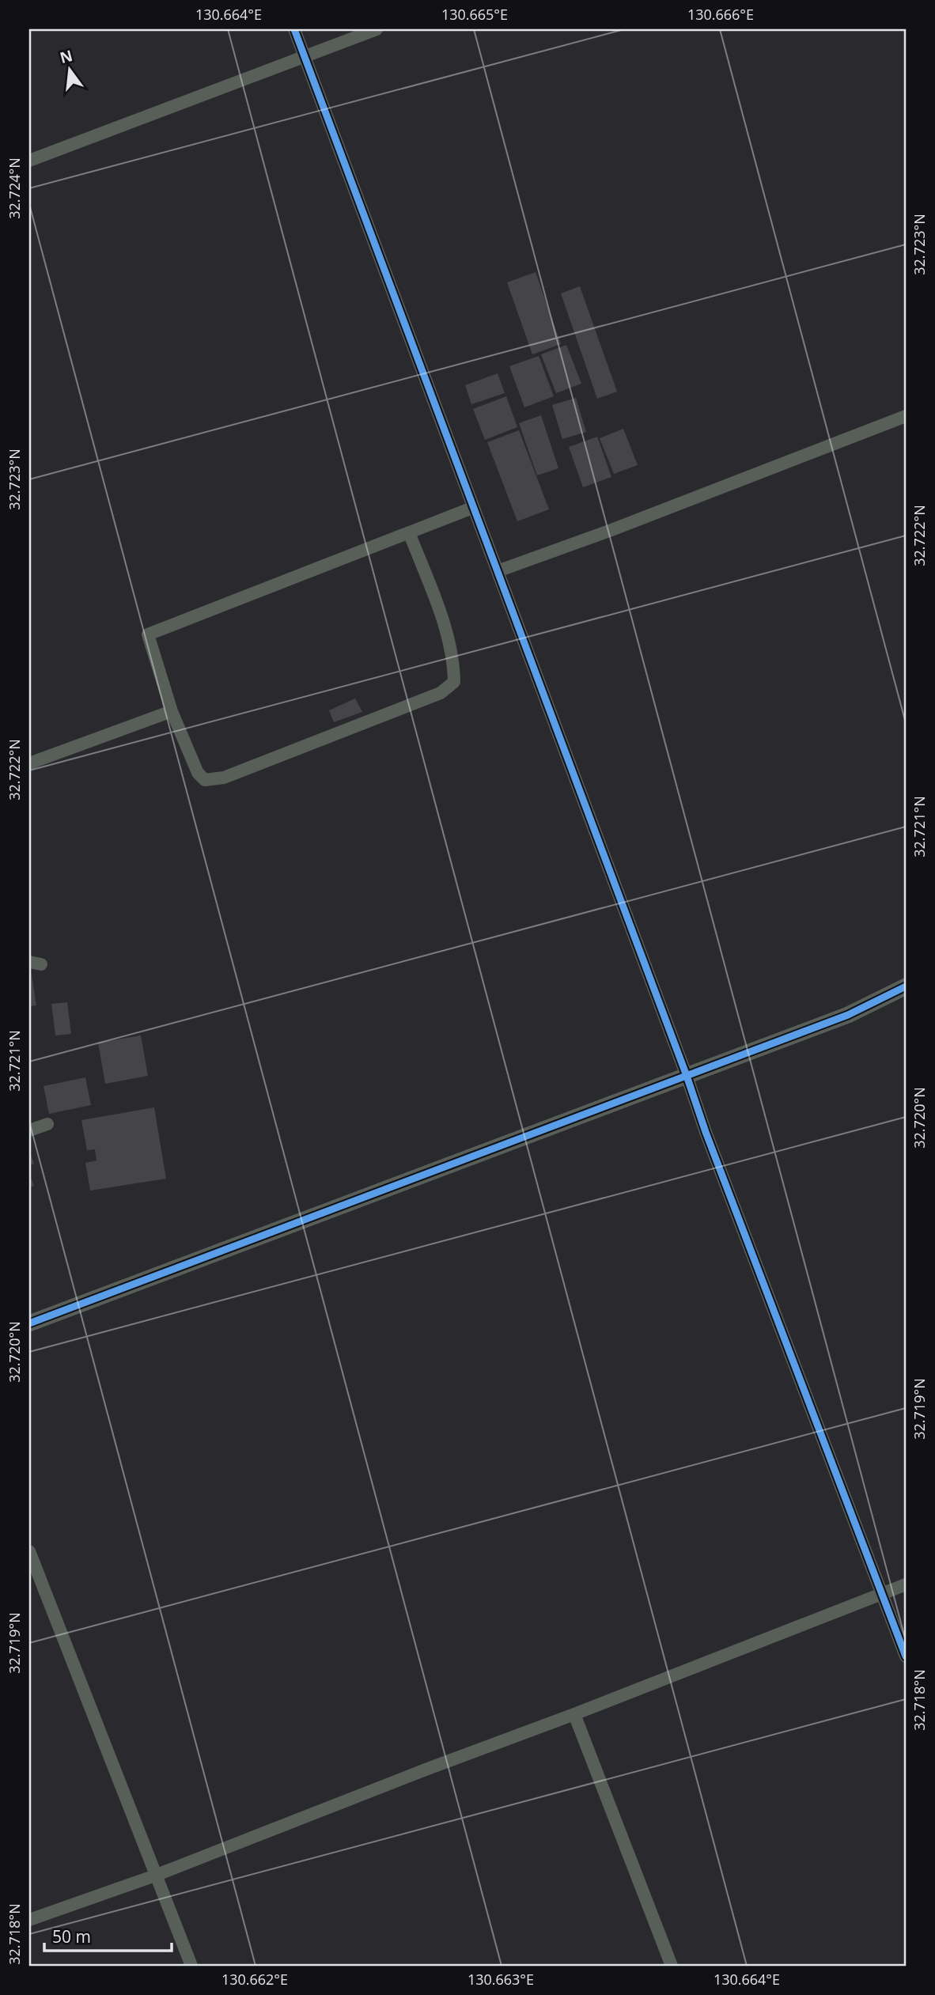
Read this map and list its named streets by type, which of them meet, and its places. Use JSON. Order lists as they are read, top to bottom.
{
  "scale_bar": "50 m",
  "north": "top",
  "coordinates": [
    "130.664°E",
    "130.665°E",
    "130.666°E",
    "32.724°N",
    "32.723°N",
    "32.722°N",
    "32.721°N",
    "32.720°N",
    "32.719°N",
    "32.718°N",
    "130.662°E",
    "130.663°E"
  ]
}
